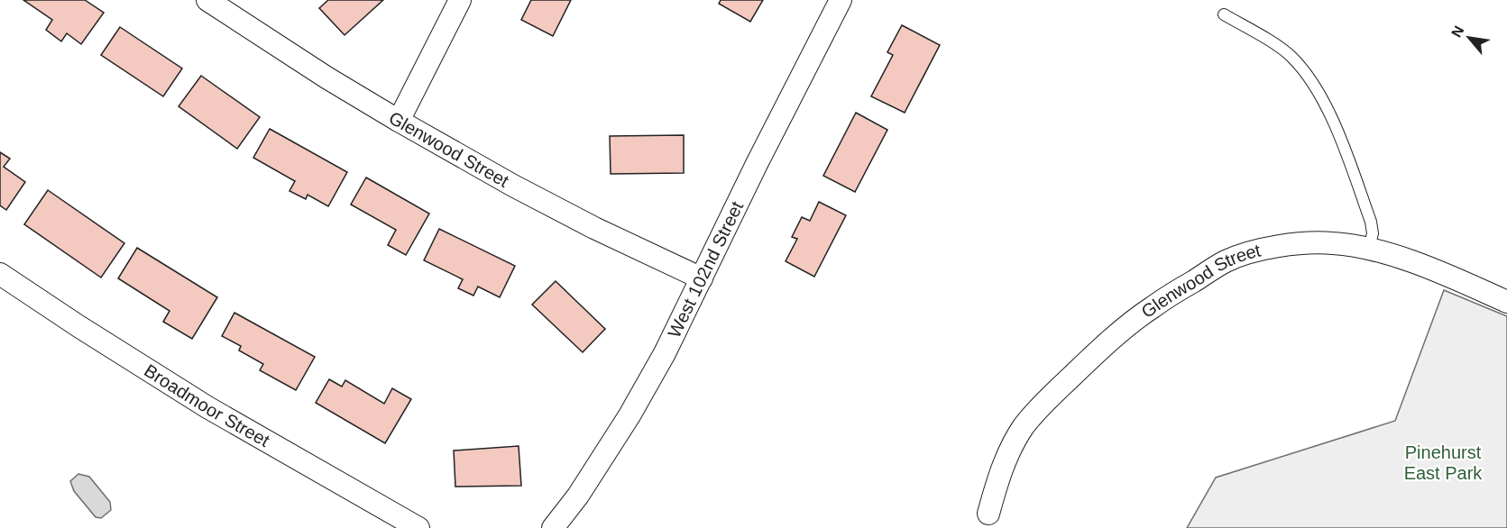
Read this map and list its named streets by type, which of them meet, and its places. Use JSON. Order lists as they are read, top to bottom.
{
  "streets": {
    "street": ["Glenwood Street", "West 102nd Street", "Broadmoor Street"]
  },
  "crossings": [
    ["Glenwood Street", "West 102nd Street"]
  ],
  "parks": ["Pinehurst East Park"],
  "north": "top left"
}
